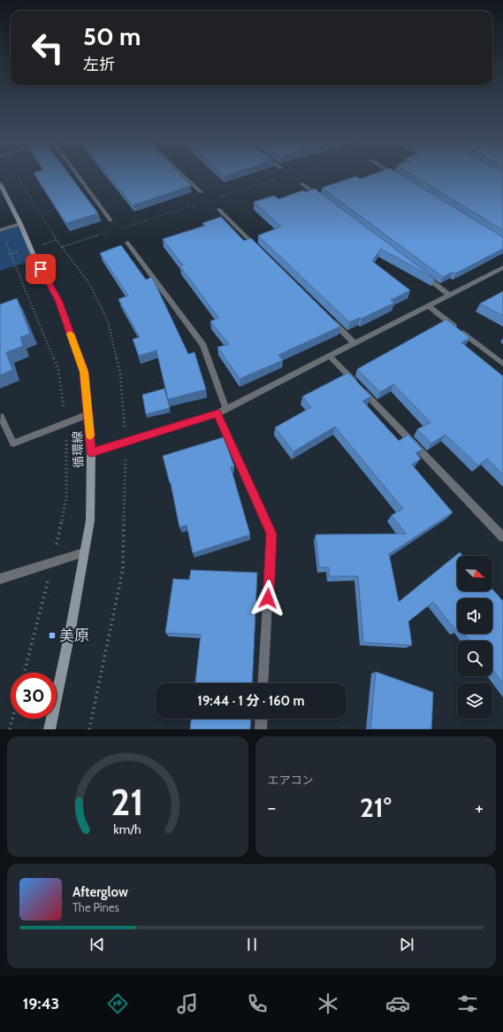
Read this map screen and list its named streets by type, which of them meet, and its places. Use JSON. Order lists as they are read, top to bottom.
{
  "streets": {
    "street": ["循環線"]
  },
  "places": {
    "transit": ["美原"]
  },
  "north": "bottom right",
  "page": {
    "turn": ["50 m", "左折"],
    "limit": "30",
    "trip": "19:44 · 1 分 · 160 m",
    "tile": "エアコン",
    "heat": ["−", "21°", "+"],
    "song": ["Afterglow", "The Pines"],
    "tabs": "19:43",
    "gauge": ["21", "km/h"]
  }
}
